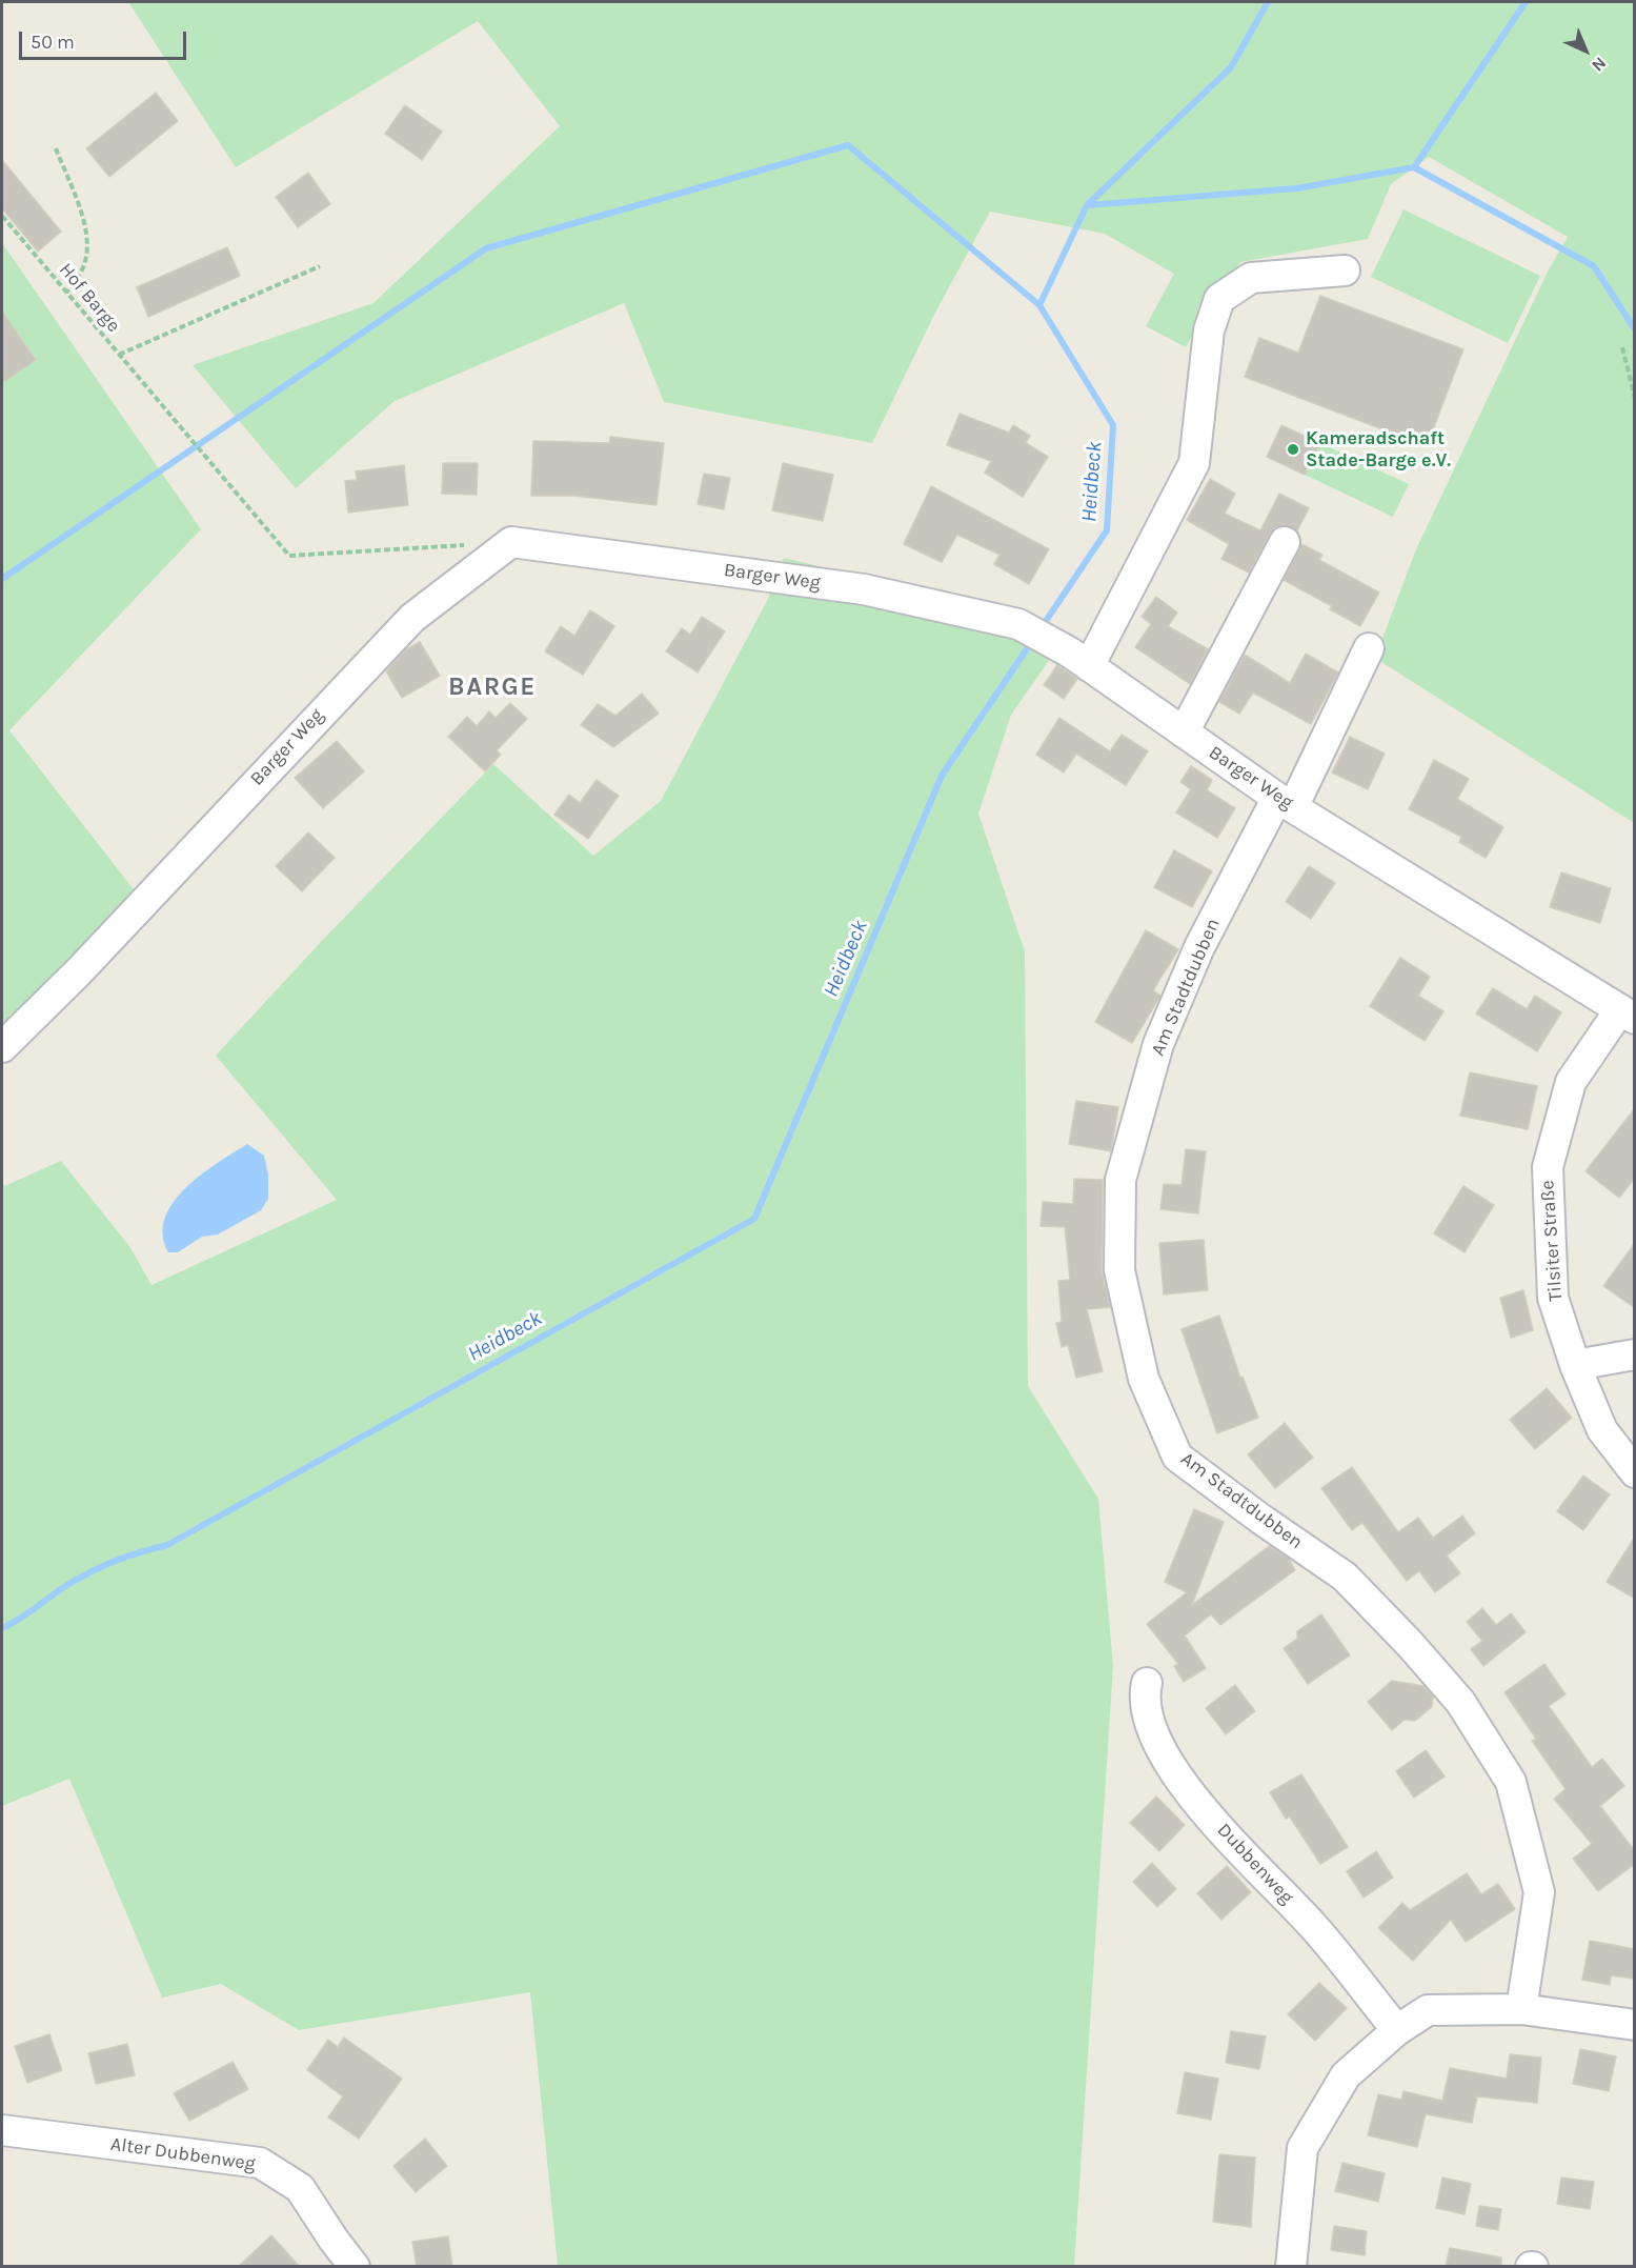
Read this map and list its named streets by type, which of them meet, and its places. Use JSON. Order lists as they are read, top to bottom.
{
  "streets": {
    "street": [
      "Barger Weg",
      "Am Stadtdubben",
      "Tilsiter Straße",
      "Dubbenweg",
      "Alter Dubbenweg"
    ],
    "path": ["Hof Barge"]
  },
  "crossings": [
    ["Hof Barge", "Barger Weg"],
    ["Barger Weg", "Am Stadtdubben"],
    ["Barger Weg", "Tilsiter Straße"]
  ],
  "districts": ["BARGE"],
  "water": ["Heidbeck"],
  "places": ["Kameradschaft Stade-Barge e.V."],
  "scale_bar": "50 m",
  "north": "bottom right"
}
